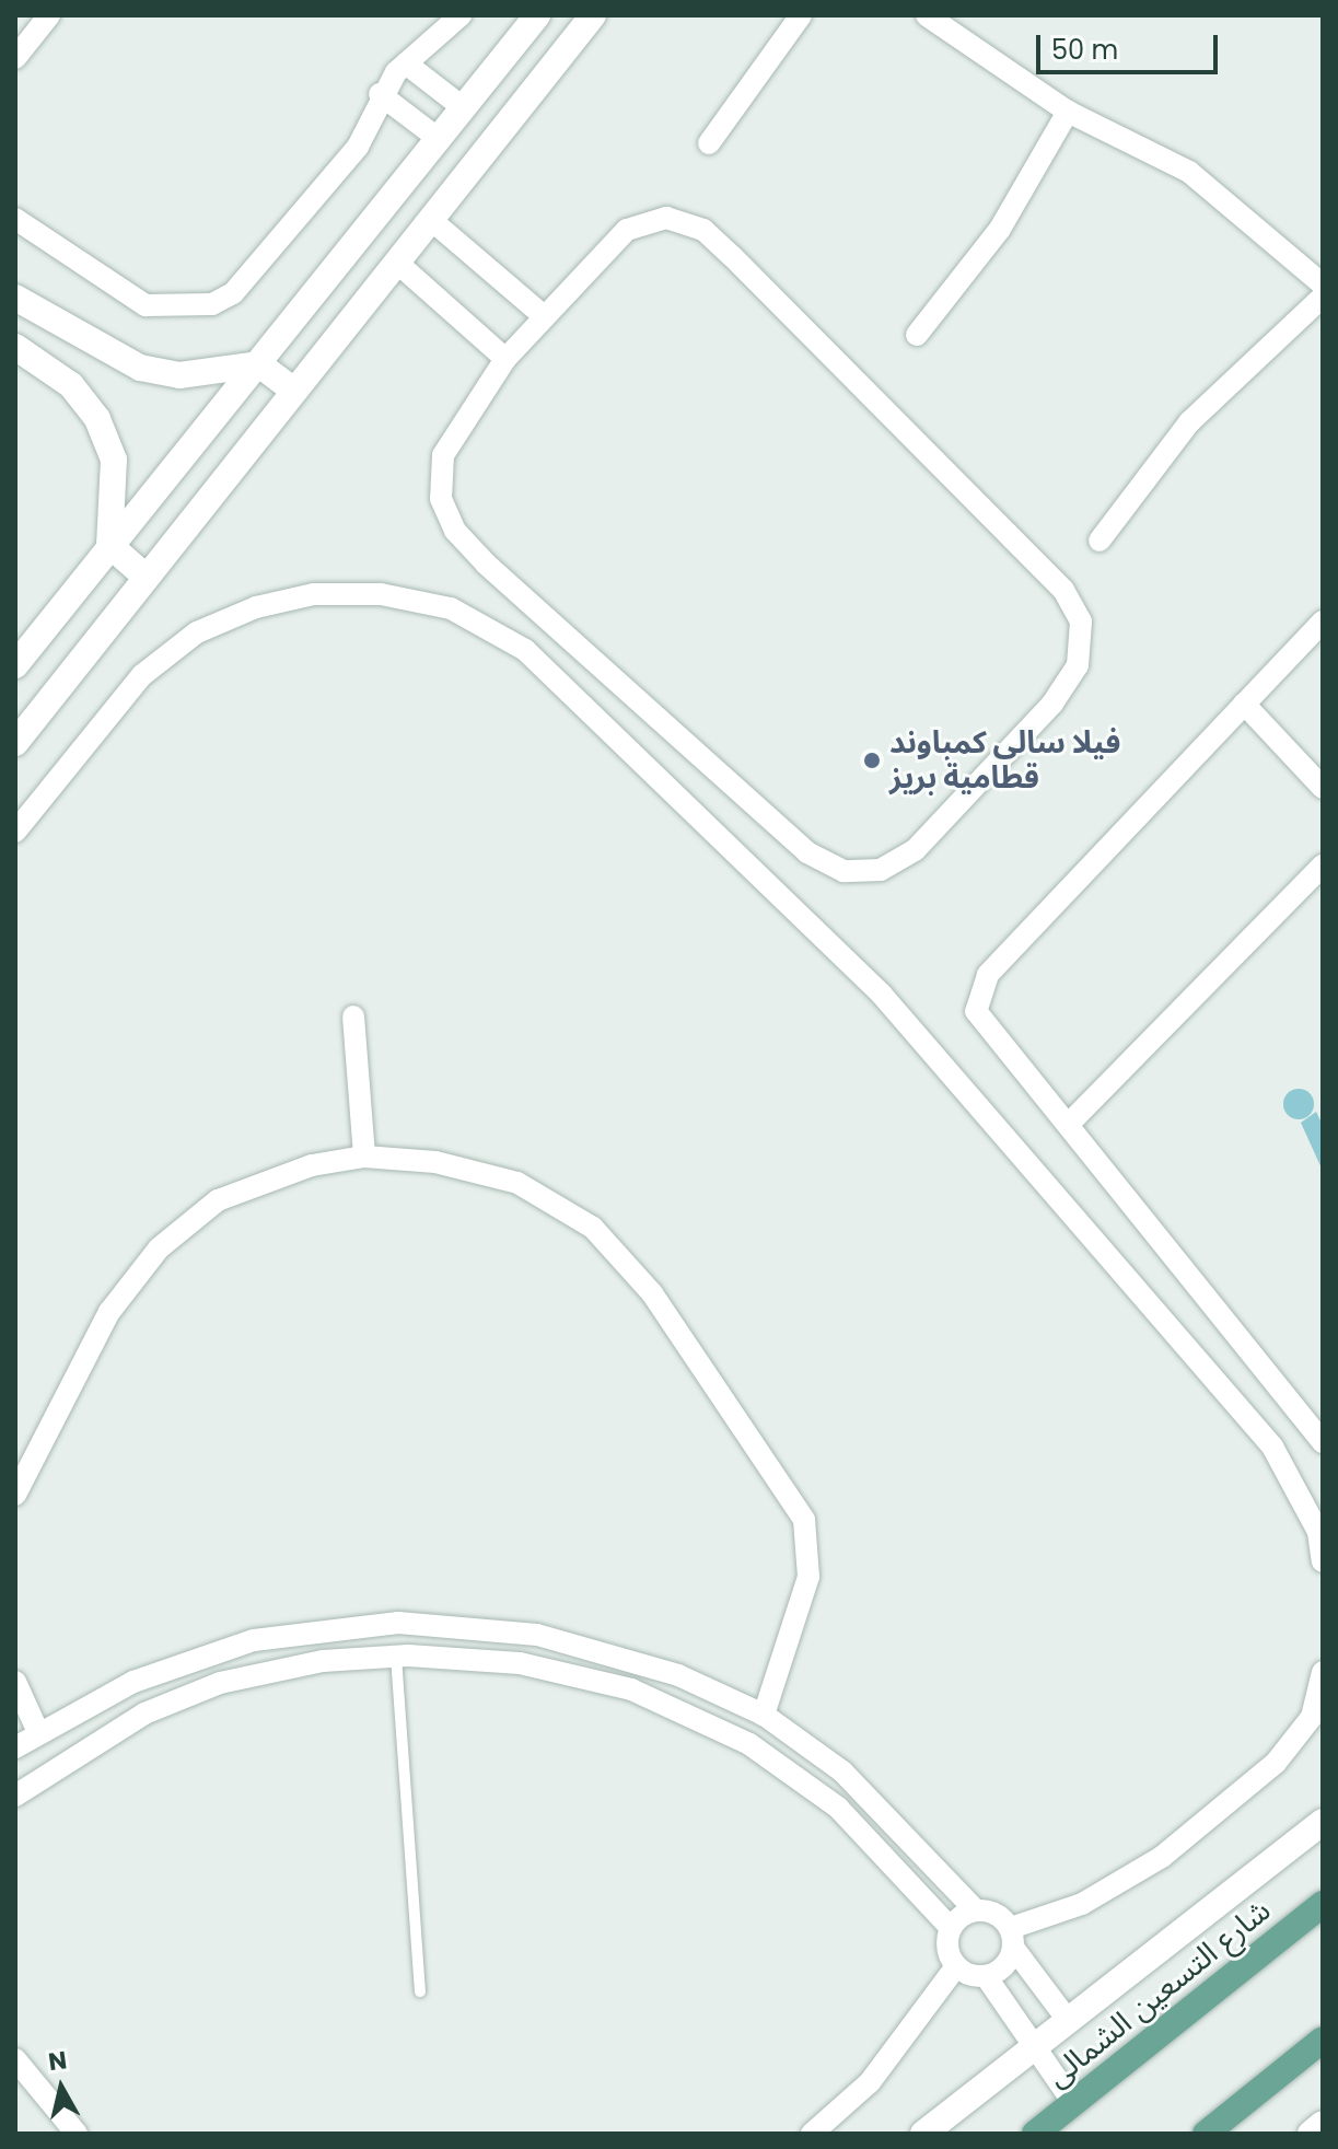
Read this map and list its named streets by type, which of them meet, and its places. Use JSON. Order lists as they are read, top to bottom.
{
  "streets": {
    "main road": ["شارع التسعين الشمالى"]
  },
  "places": ["فيلا سالى كمباوند قطامية بريز"],
  "scale_bar": "50 m",
  "north": "top"
}
